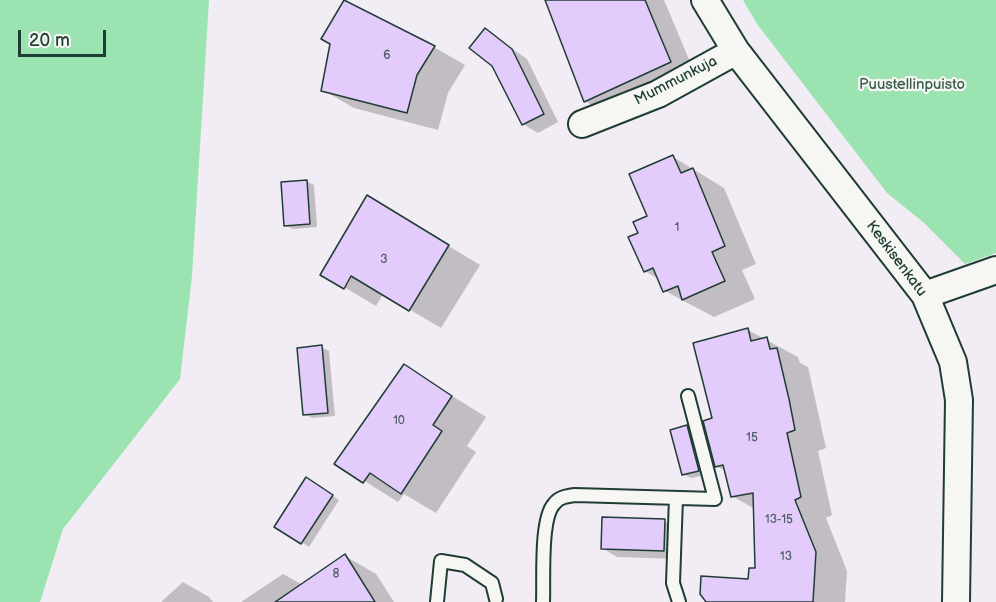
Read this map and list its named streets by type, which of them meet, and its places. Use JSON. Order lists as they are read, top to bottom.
{
  "streets": {
    "street": ["Mummunkuja", "Keskisenkatu"]
  },
  "crossings": [
    ["Mummunkuja", "Keskisenkatu"]
  ],
  "parks": ["Puustellinpuisto"],
  "house_numbers": [
    "6",
    "1",
    "3",
    "10",
    "15",
    "13-15",
    "13",
    "8"
  ],
  "scale_bar": "20 m"
}
